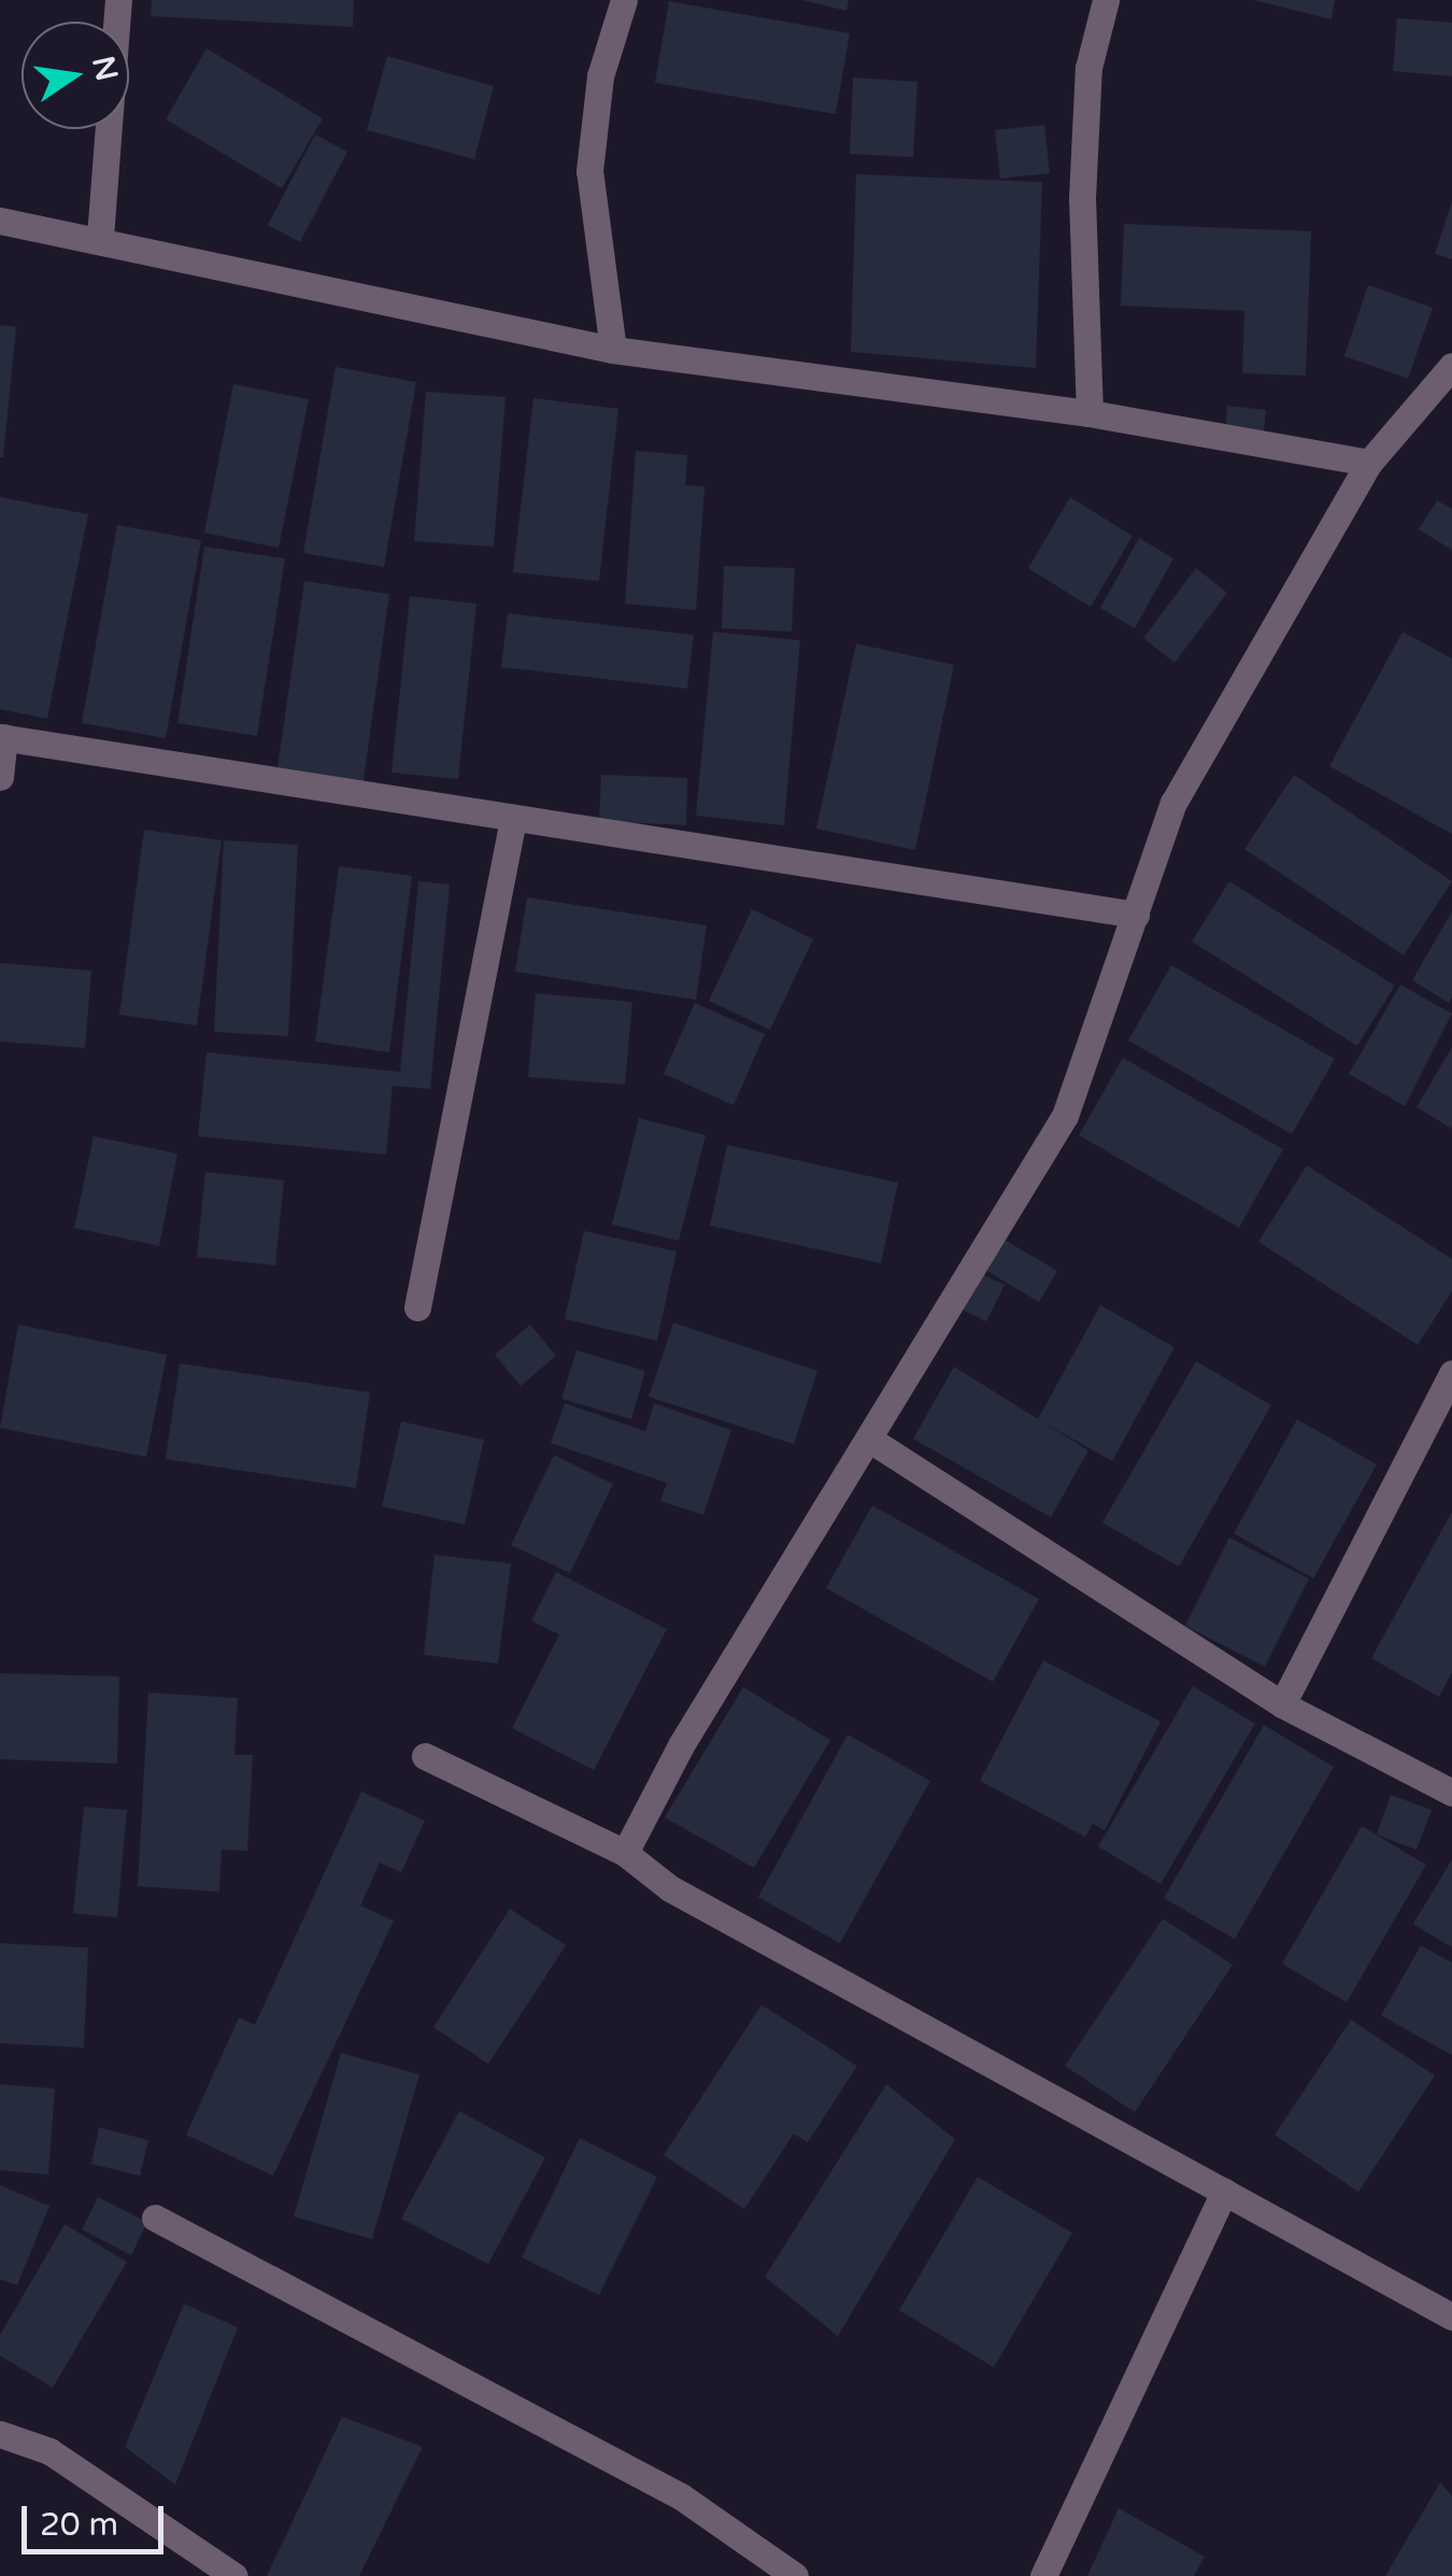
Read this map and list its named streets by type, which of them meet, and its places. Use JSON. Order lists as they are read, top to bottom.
{
  "scale_bar": "20 m",
  "north": "right"
}
